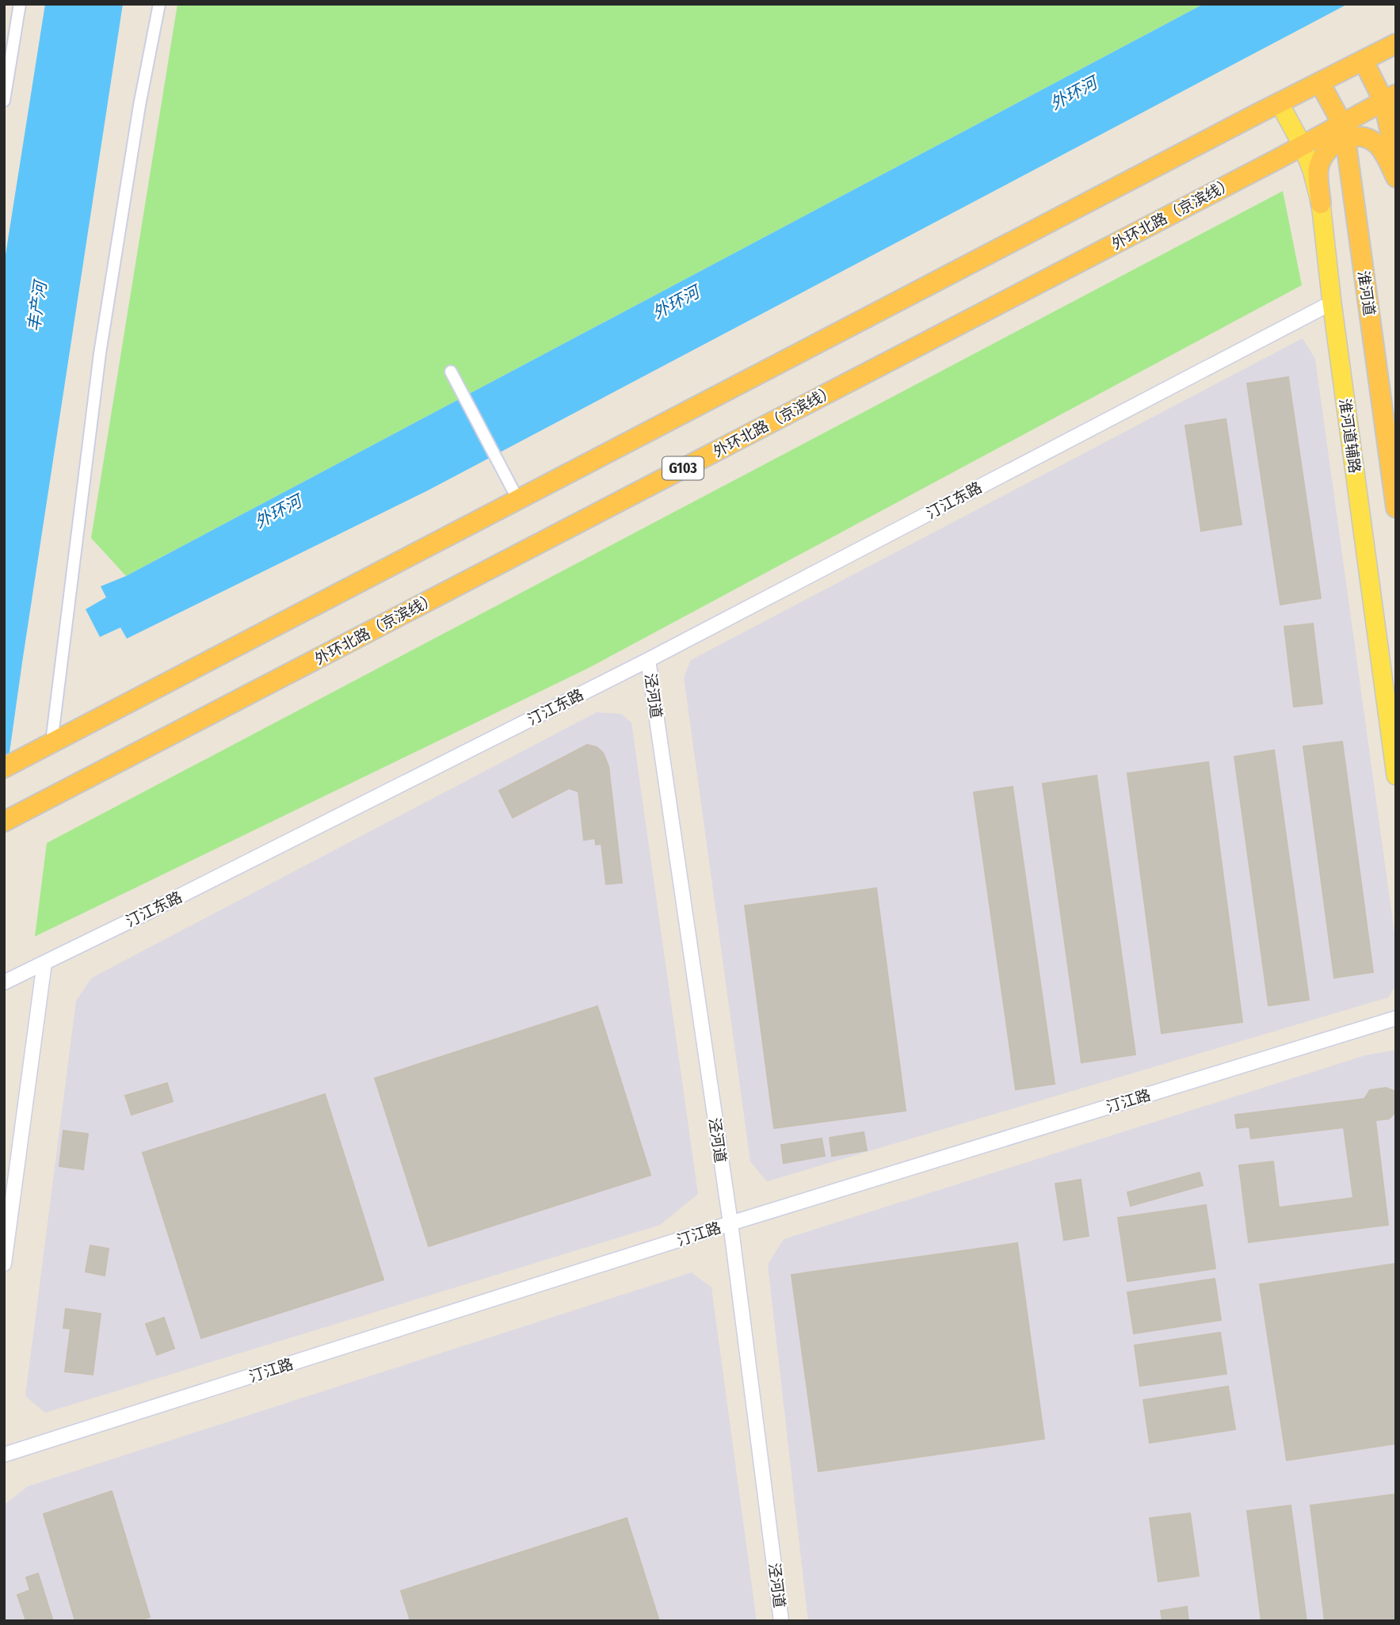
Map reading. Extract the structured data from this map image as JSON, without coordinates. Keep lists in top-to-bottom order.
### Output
{
  "streets": {
    "highway": ["外环北路（京滨线）", "淮河道", "G103"],
    "main road": ["淮河道辅路"],
    "street": ["汀江东路", "泾河道", "汀江路"]
  },
  "crossings": [
    ["外环北路（京滨线）", "淮河道"],
    ["外环北路（京滨线）", "淮河道辅路"],
    ["淮河道辅路", "汀江东路"],
    ["汀江东路", "泾河道"],
    ["泾河道", "汀江路"]
  ],
  "water": ["外环河", "丰产河"]
}
